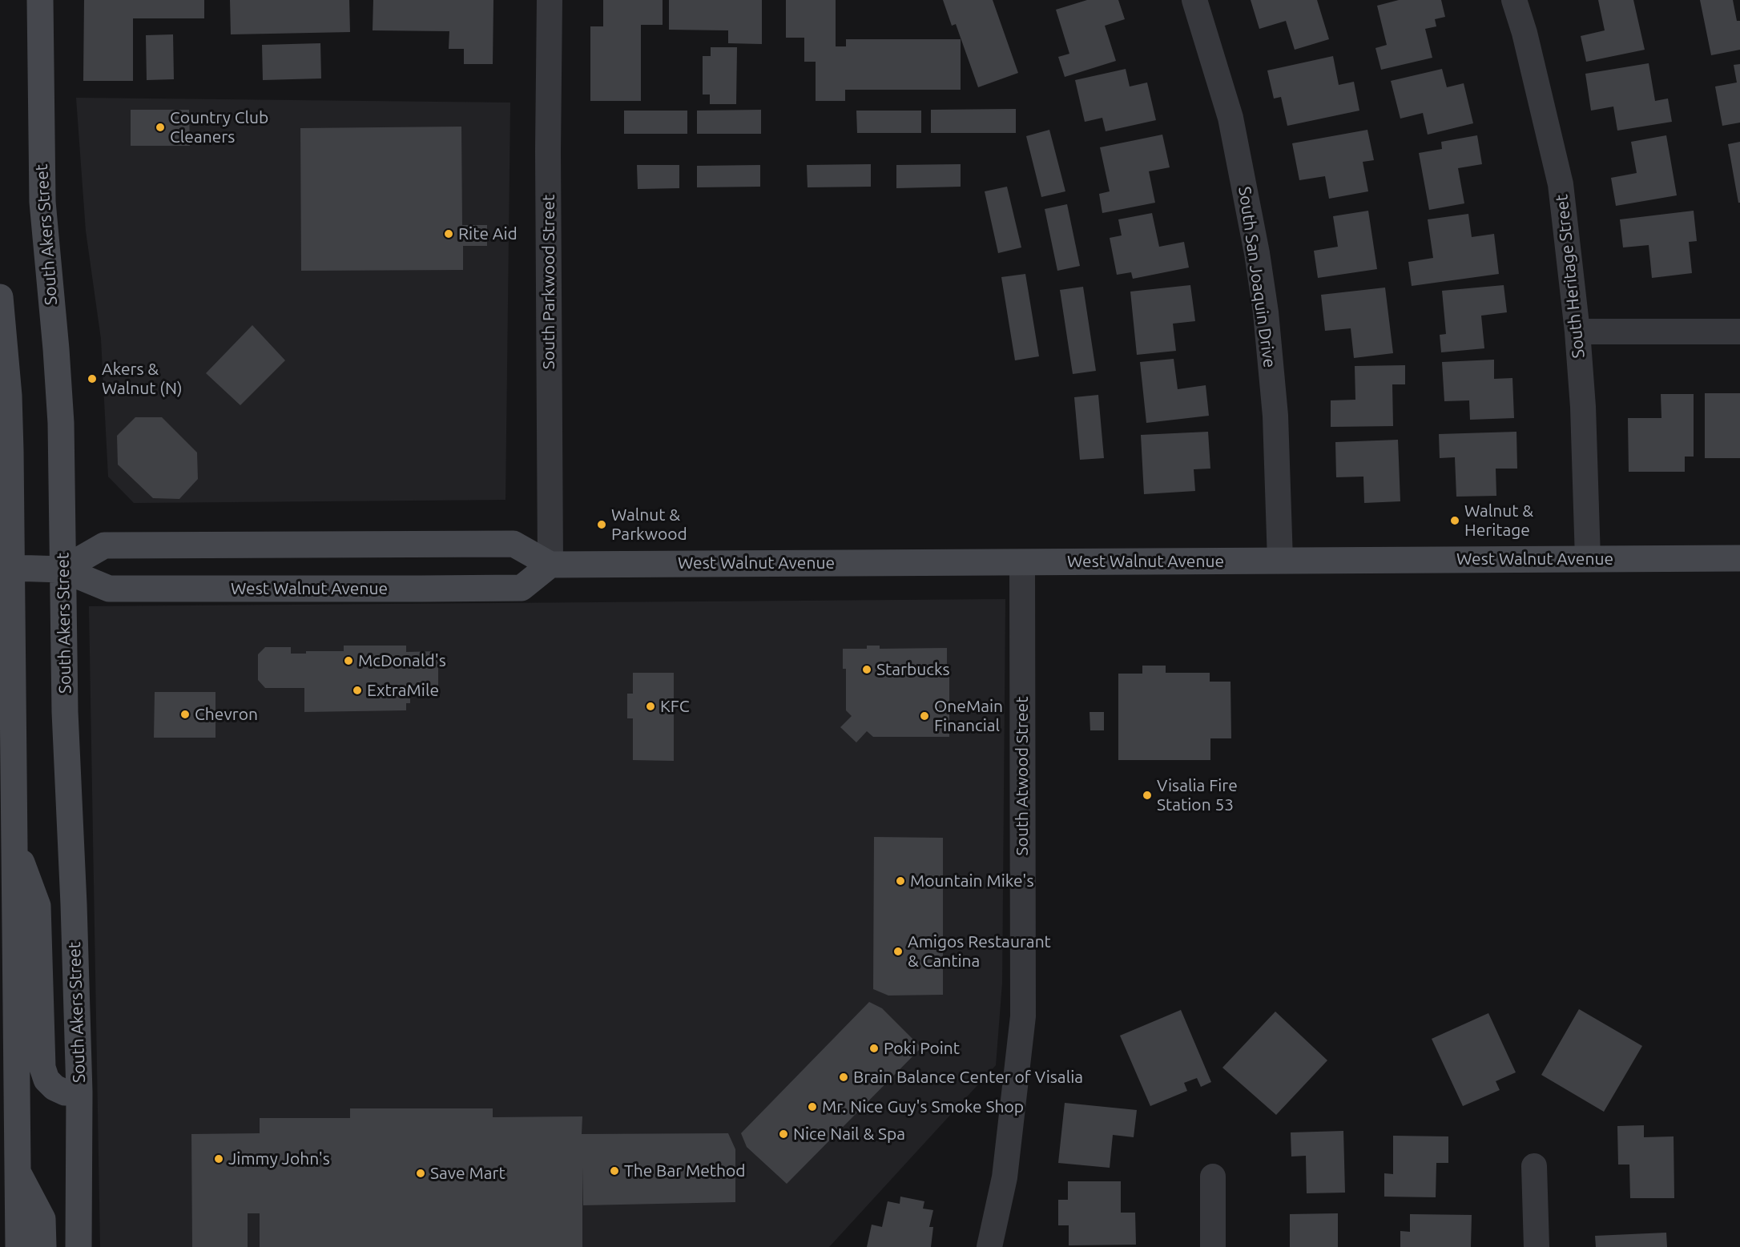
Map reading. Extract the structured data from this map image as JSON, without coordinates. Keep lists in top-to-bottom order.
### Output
{
  "streets": {
    "main road": ["South Akers Street", "West Walnut Avenue"],
    "street": [
      "South Heritage Street",
      "South San Joaquin Drive",
      "South Parkwood Street",
      "South Atwood Street"
    ]
  },
  "crossings": [
    ["South Akers Street", "West Walnut Avenue"],
    ["South Heritage Street", "West Walnut Avenue"],
    ["South San Joaquin Drive", "West Walnut Avenue"],
    ["South Parkwood Street", "West Walnut Avenue"],
    ["West Walnut Avenue", "South Atwood Street"]
  ],
  "places": [
    "Country Club Cleaners",
    "Rite Aid",
    "Akers & Walnut (N)",
    "Walnut & Heritage",
    "Walnut & Parkwood",
    "McDonald's",
    "Starbucks",
    "ExtraMile",
    "KFC",
    "Chevron",
    "OneMain Financial",
    "Visalia Fire Station 53",
    "Mountain Mike's",
    "Amigos Restaurant & Cantina",
    "Poki Point",
    "Brain Balance Center of Visalia",
    "Mr. Nice Guy's Smoke Shop",
    "Nice Nail & Spa",
    "Jimmy John's",
    "The Bar Method",
    "Save Mart"
  ]
}
